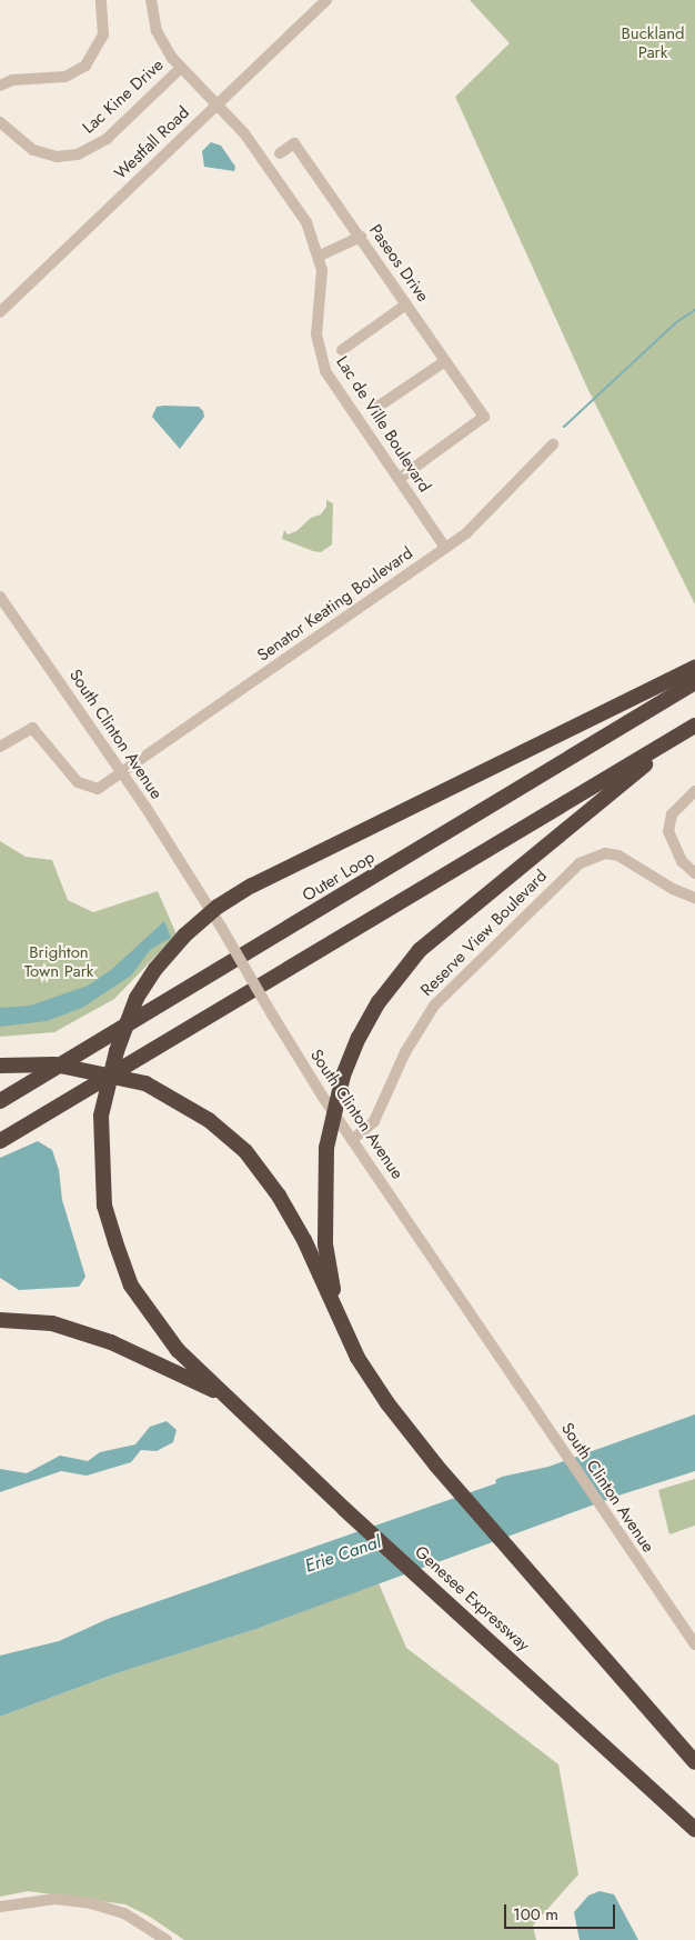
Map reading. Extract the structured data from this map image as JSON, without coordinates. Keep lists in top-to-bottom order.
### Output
{
  "streets": {
    "highway": ["Outer Loop", "Genesee Expressway"],
    "street": [
      "Lac Kine Drive",
      "Westfall Road",
      "Paseos Drive",
      "Lac de Ville Boulevard",
      "Senator Keating Boulevard",
      "South Clinton Avenue",
      "Reserve View Boulevard"
    ]
  },
  "crossings": [
    ["Lac Kine Drive", "Lac de Ville Boulevard"],
    ["Westfall Road", "Lac de Ville Boulevard"],
    ["Paseos Drive", "Lac de Ville Boulevard"],
    ["Lac de Ville Boulevard", "Senator Keating Boulevard"],
    ["Senator Keating Boulevard", "South Clinton Avenue"],
    ["South Clinton Avenue", "Reserve View Boulevard"]
  ],
  "water": ["Erie Canal"],
  "parks": ["Buckland Park", "Brighton Town Park"],
  "scale_bar": "100 m"
}
